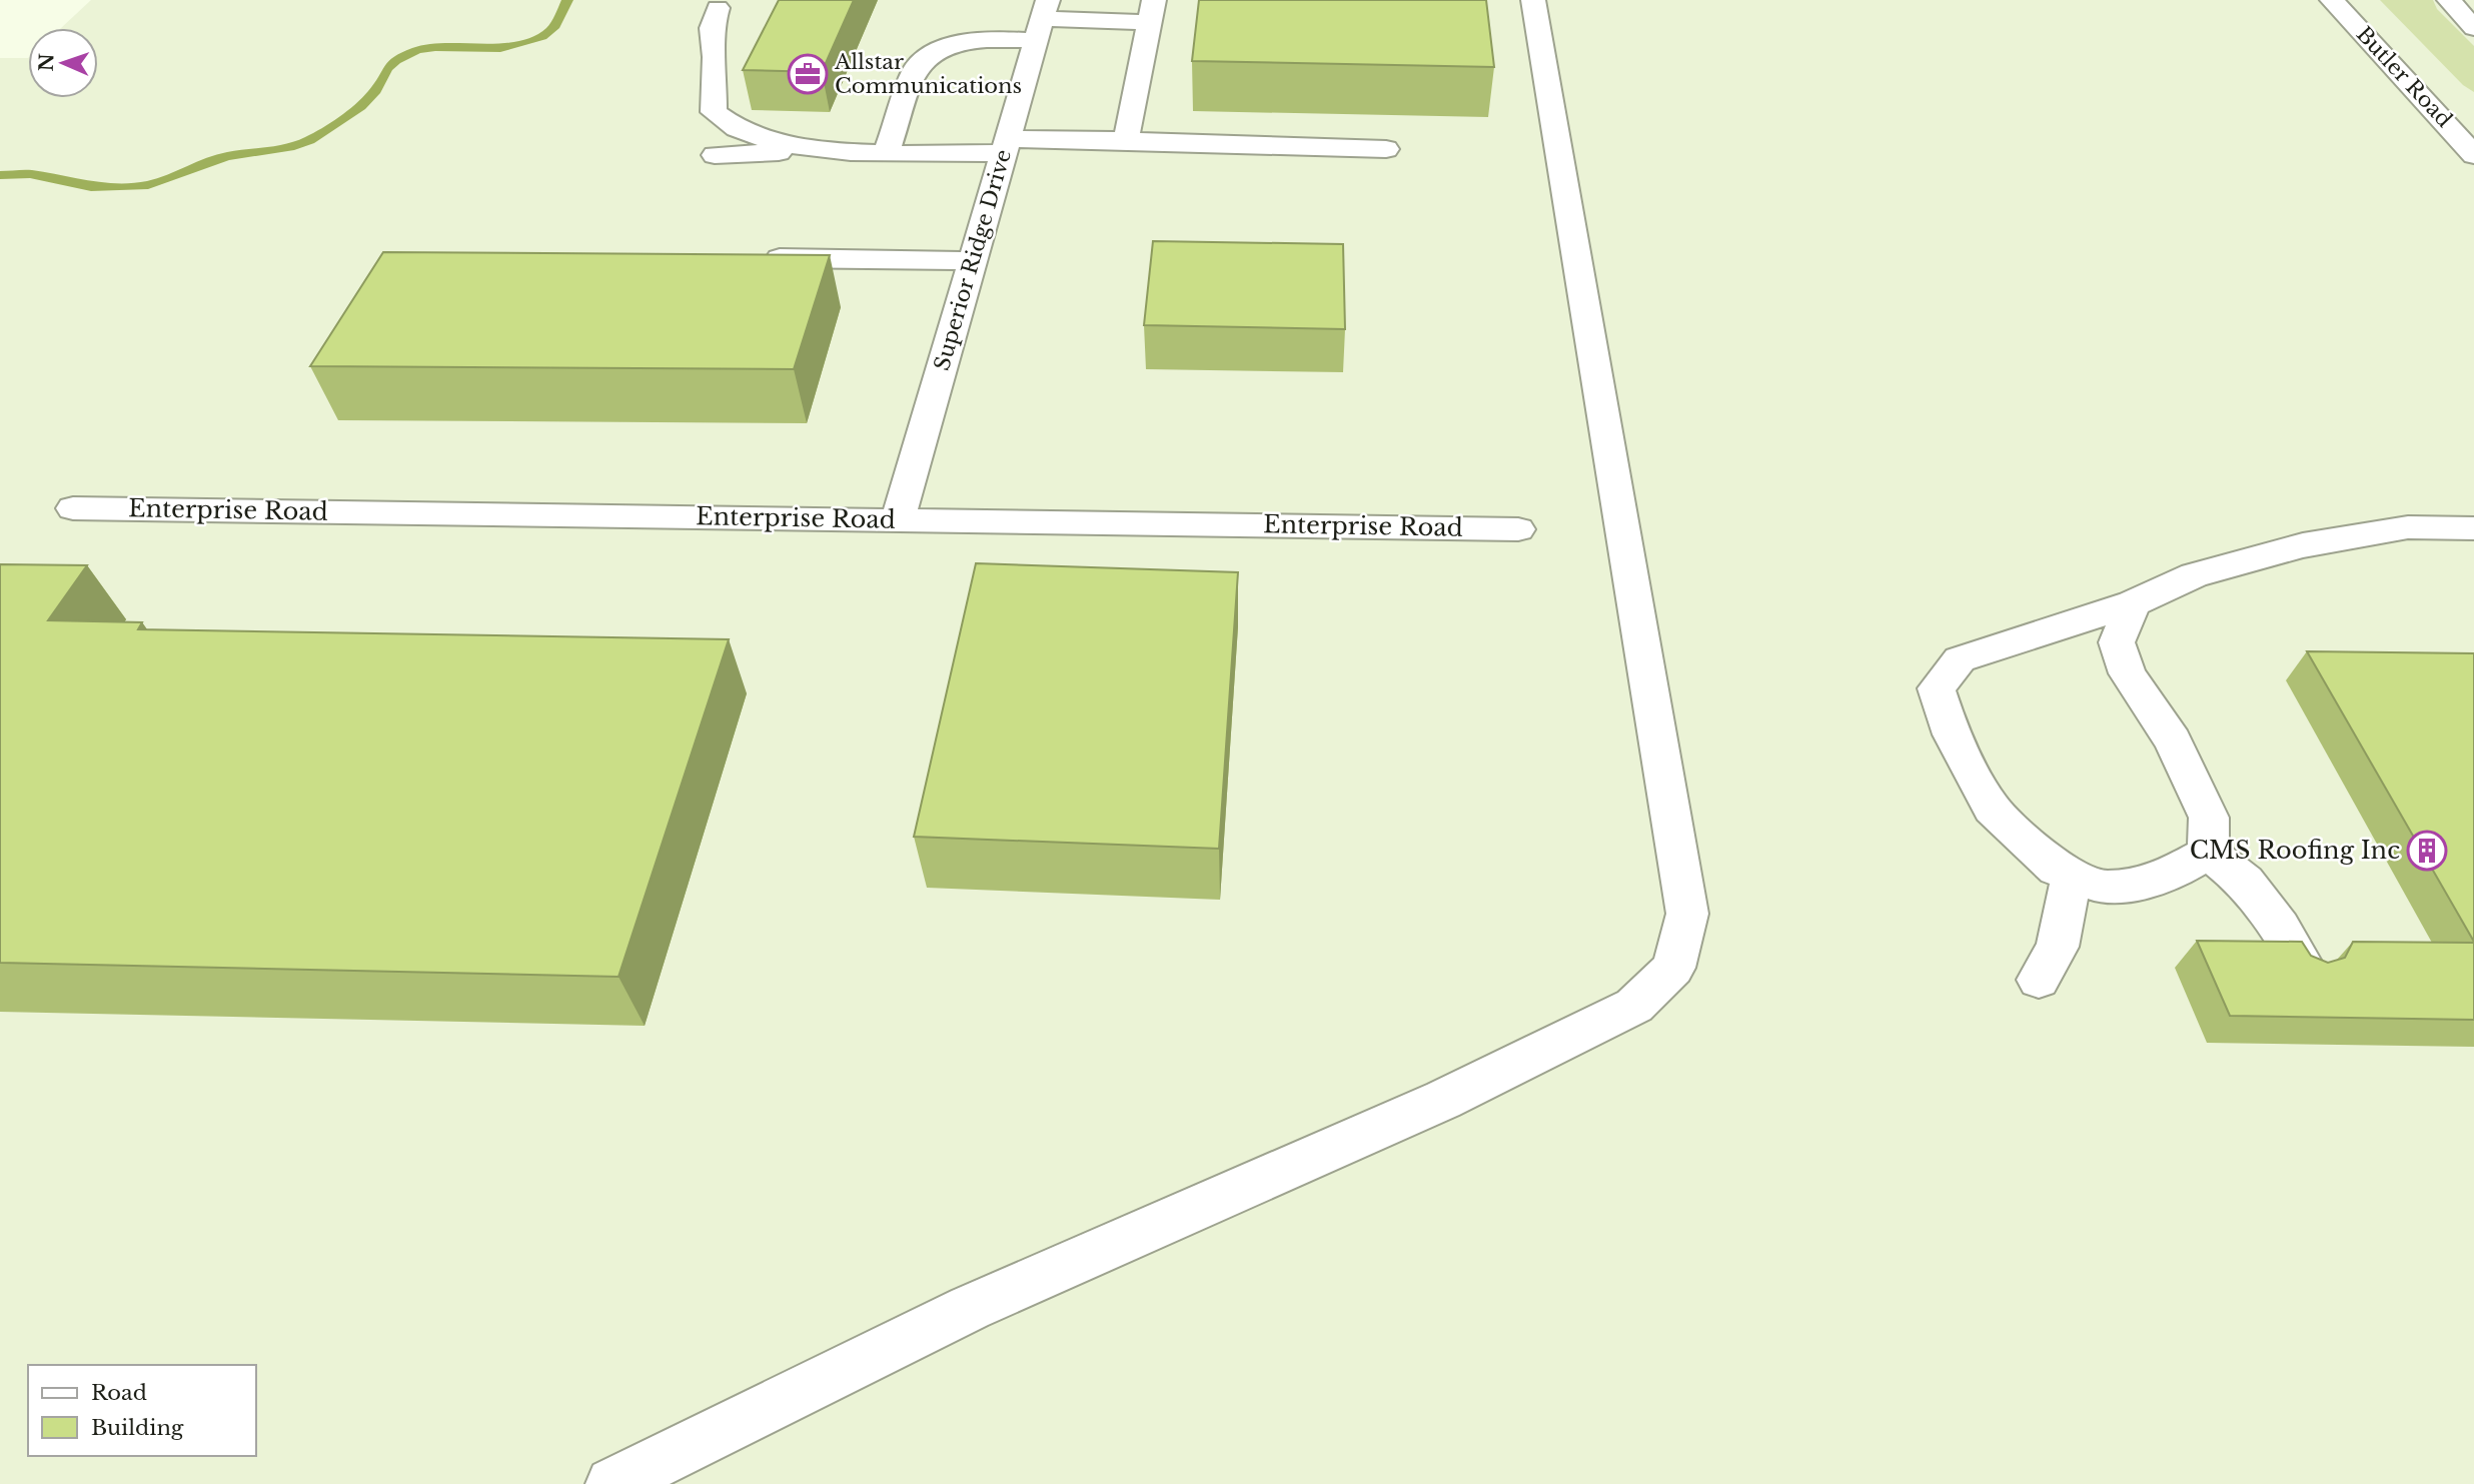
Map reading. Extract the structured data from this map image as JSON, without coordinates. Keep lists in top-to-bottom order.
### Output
{
  "streets": {
    "street": ["Butler Road", "Superior Ridge Drive", "Enterprise Road"]
  },
  "crossings": [
    ["Superior Ridge Drive", "Enterprise Road"]
  ],
  "places": {
    "office": ["Allstar Communications"],
    "building": ["CMS Roofing Inc"]
  },
  "legend": ["Road", "Building"],
  "north": "left"
}
